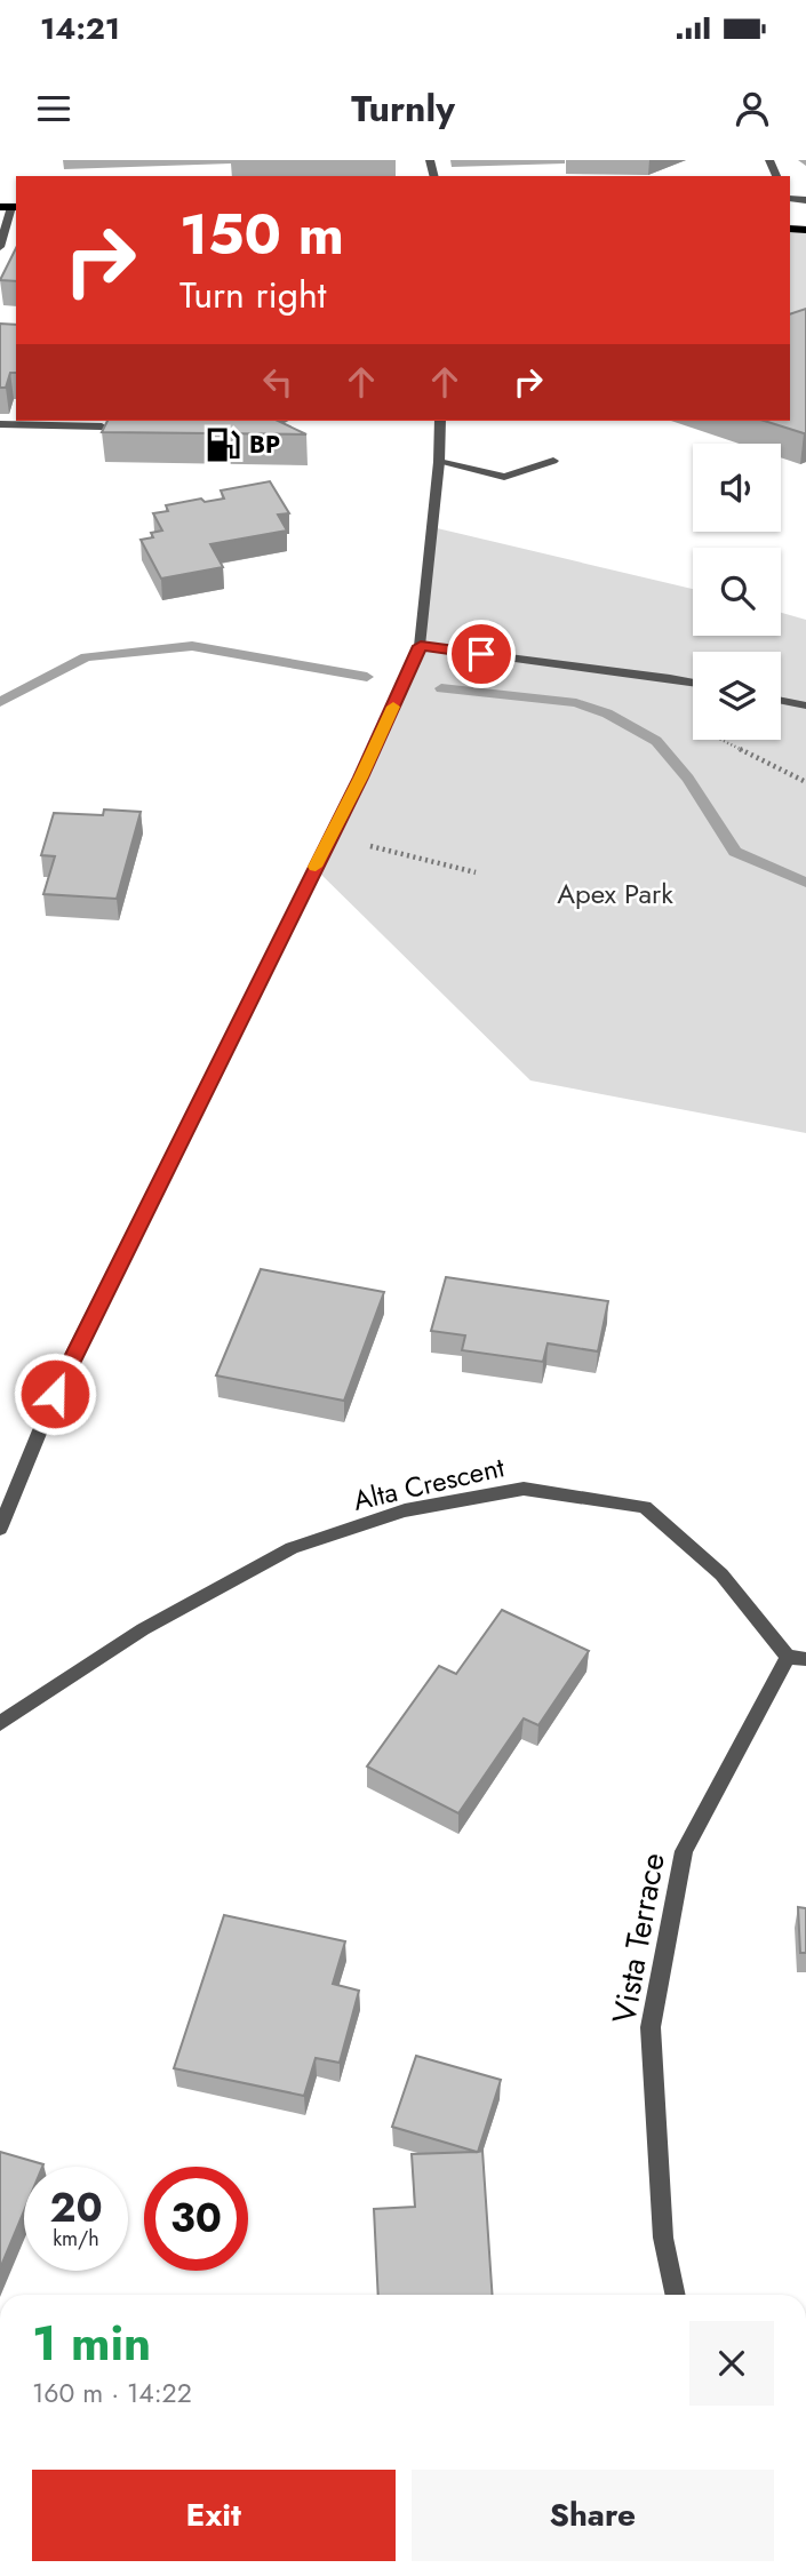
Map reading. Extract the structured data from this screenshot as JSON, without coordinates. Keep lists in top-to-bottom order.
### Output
{
  "streets": {
    "street": ["Alta Crescent", "Vista Terrace"]
  },
  "crossings": [
    ["Alta Crescent", "Vista Terrace"]
  ],
  "parks": ["Apex Park"],
  "places": {
    "fuel station": ["BP"]
  },
  "page": {
    "status": "14:21",
    "header": "Turnly",
    "turn": ["150 m", "Turn right"],
    "speed": "20 km/h",
    "limit": "30",
    "heading": ["1 min", "160 m · 14:22"],
    "buttons": ["Exit", "Share"]
  }
}
